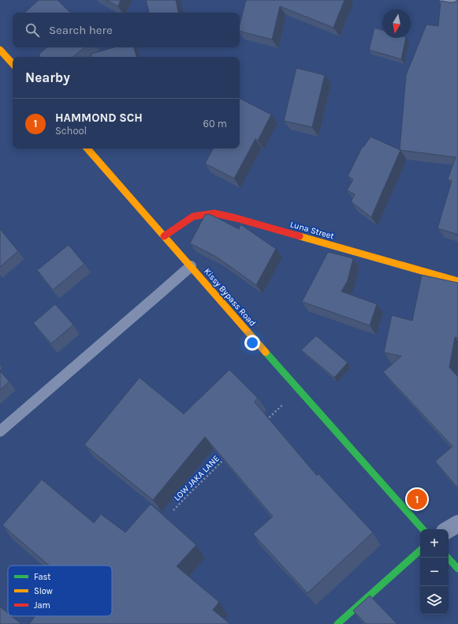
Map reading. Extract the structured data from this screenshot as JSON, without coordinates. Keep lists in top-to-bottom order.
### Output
{
  "streets": {
    "main road": ["Luna Street", "Kissy Bypass Road"],
    "path": ["LOW JAKA LANE"]
  },
  "crossings": [
    ["Luna Street", "Kissy Bypass Road"]
  ],
  "legend": ["Fast", "Slow", "Jam"],
  "north": "bottom",
  "page": {
    "search": "Search here",
    "heading": "Nearby",
    "list": [
      {
        "mark": "1",
        "name": "HAMMOND SCH",
        "note": "School",
        "value": "60 m"
      }
    ],
    "pins": "1",
    "map_buttons": ["+", "−"]
  }
}
